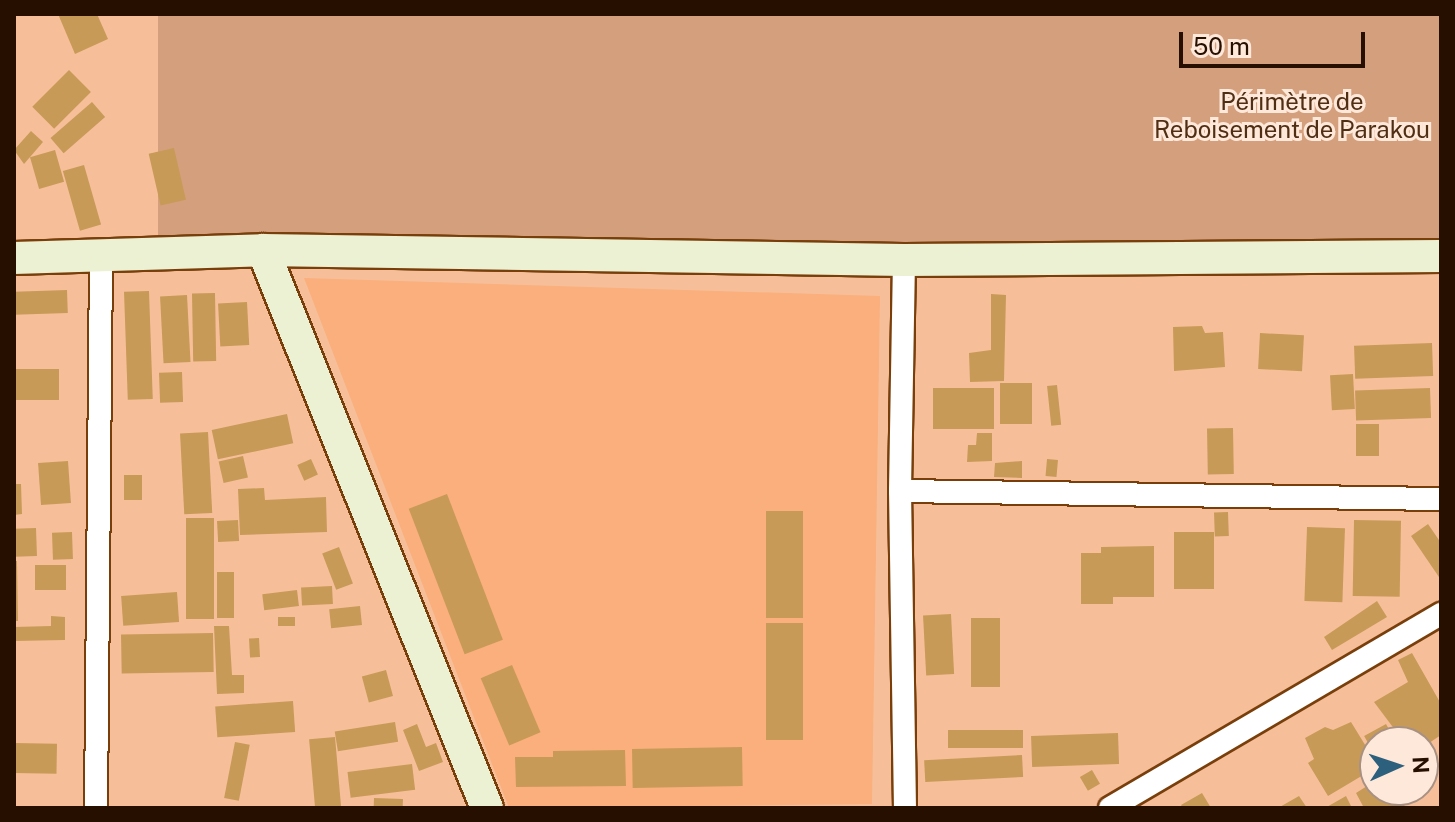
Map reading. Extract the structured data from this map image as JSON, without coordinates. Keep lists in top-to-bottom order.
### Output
{
  "parks": ["Périmètre de Reboisement de Parakou"],
  "scale_bar": "50 m",
  "north": "right"
}
